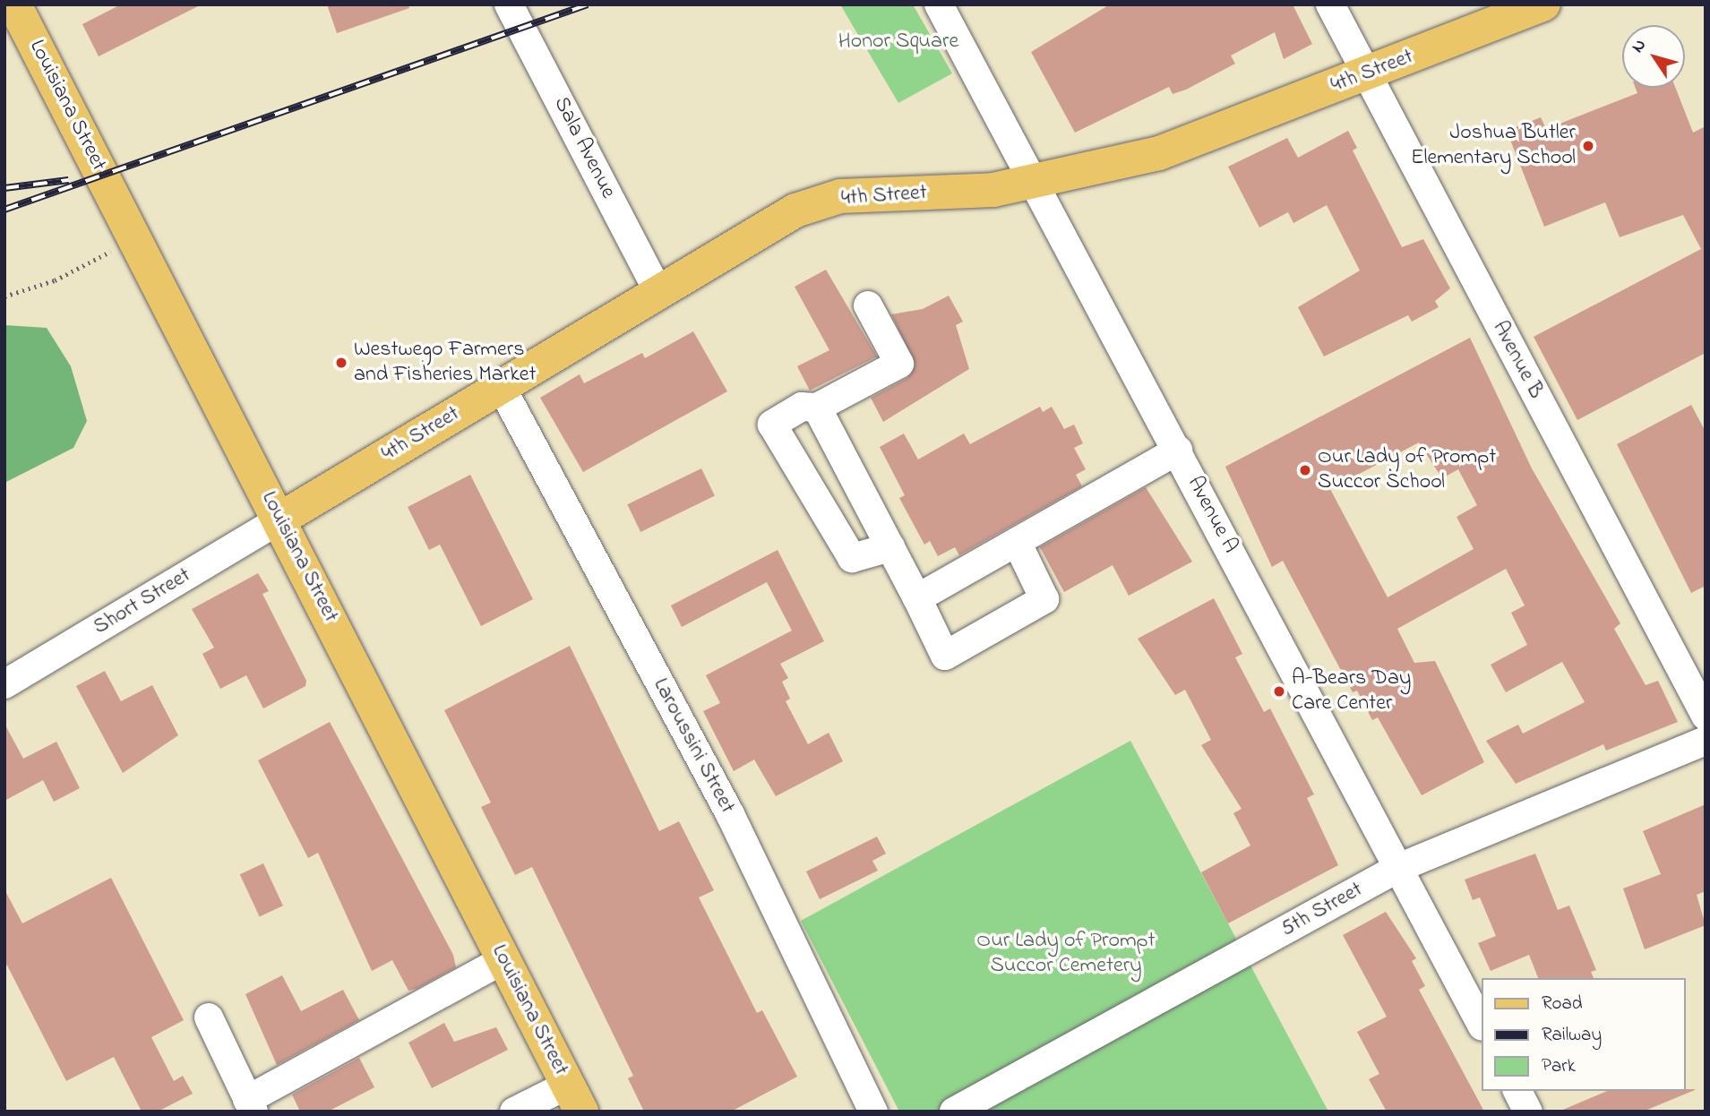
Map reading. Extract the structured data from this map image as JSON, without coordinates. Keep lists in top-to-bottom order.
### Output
{
  "streets": {
    "main road": ["4th Street", "Louisiana Street"],
    "street": [
      "Sala Avenue",
      "Avenue B",
      "Avenue A",
      "Short Street",
      "Laroussini Street",
      "5th Street"
    ]
  },
  "crossings": [
    ["4th Street", "Louisiana Street"],
    ["4th Street", "Sala Avenue"],
    ["4th Street", "Avenue B"],
    ["4th Street", "Avenue A"],
    ["4th Street", "Short Street"],
    ["4th Street", "Laroussini Street"],
    ["Louisiana Street", "Short Street"],
    ["Avenue A", "5th Street"]
  ],
  "parks": ["Honor Square", "Our Lady of Prompt Succor Cemetery"],
  "places": [
    "Joshua Butler Elementary School",
    "Westwego Farmers and Fisheries Market",
    "Our Lady of Prompt Succor School",
    "A-Bears Day Care Center"
  ],
  "legend": ["Road", "Railway", "Park"],
  "north": "top left"
}
